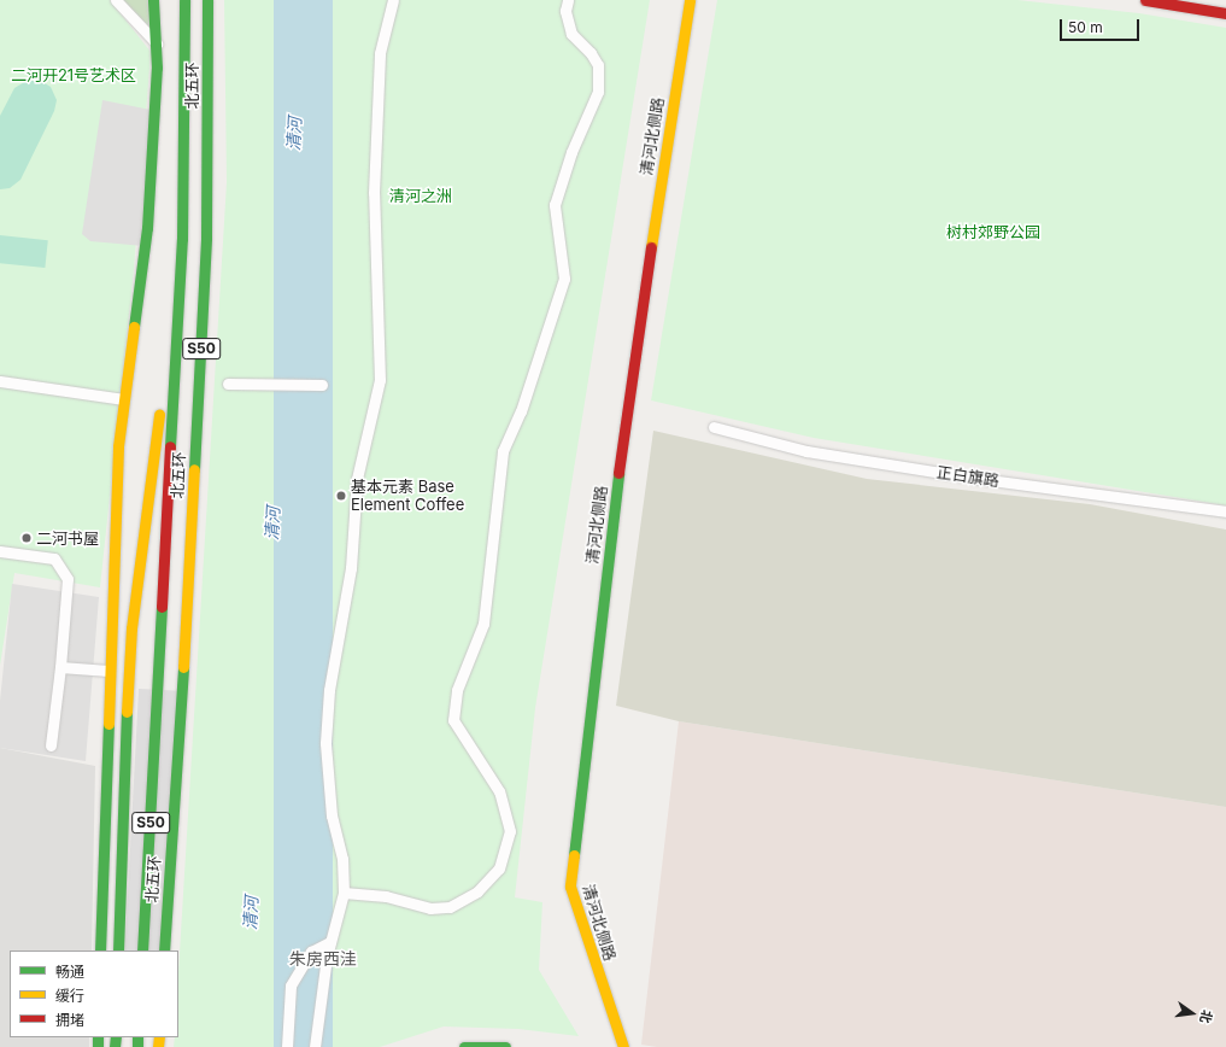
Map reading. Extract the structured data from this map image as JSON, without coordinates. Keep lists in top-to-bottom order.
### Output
{
  "streets": {
    "main road": ["北五环", "清河北侧路", "S50"],
    "street": ["正白旗路"]
  },
  "districts": ["朱房西洼"],
  "water": ["清河"],
  "parks": ["二河开21号艺术区", "清河之洲", "树村郊野公园"],
  "places": ["基本元素 Base Element Coffee", "二河书屋"],
  "legend": ["畅通", "缓行", "拥堵"],
  "scale_bar": "50 m",
  "north": "right"
}
